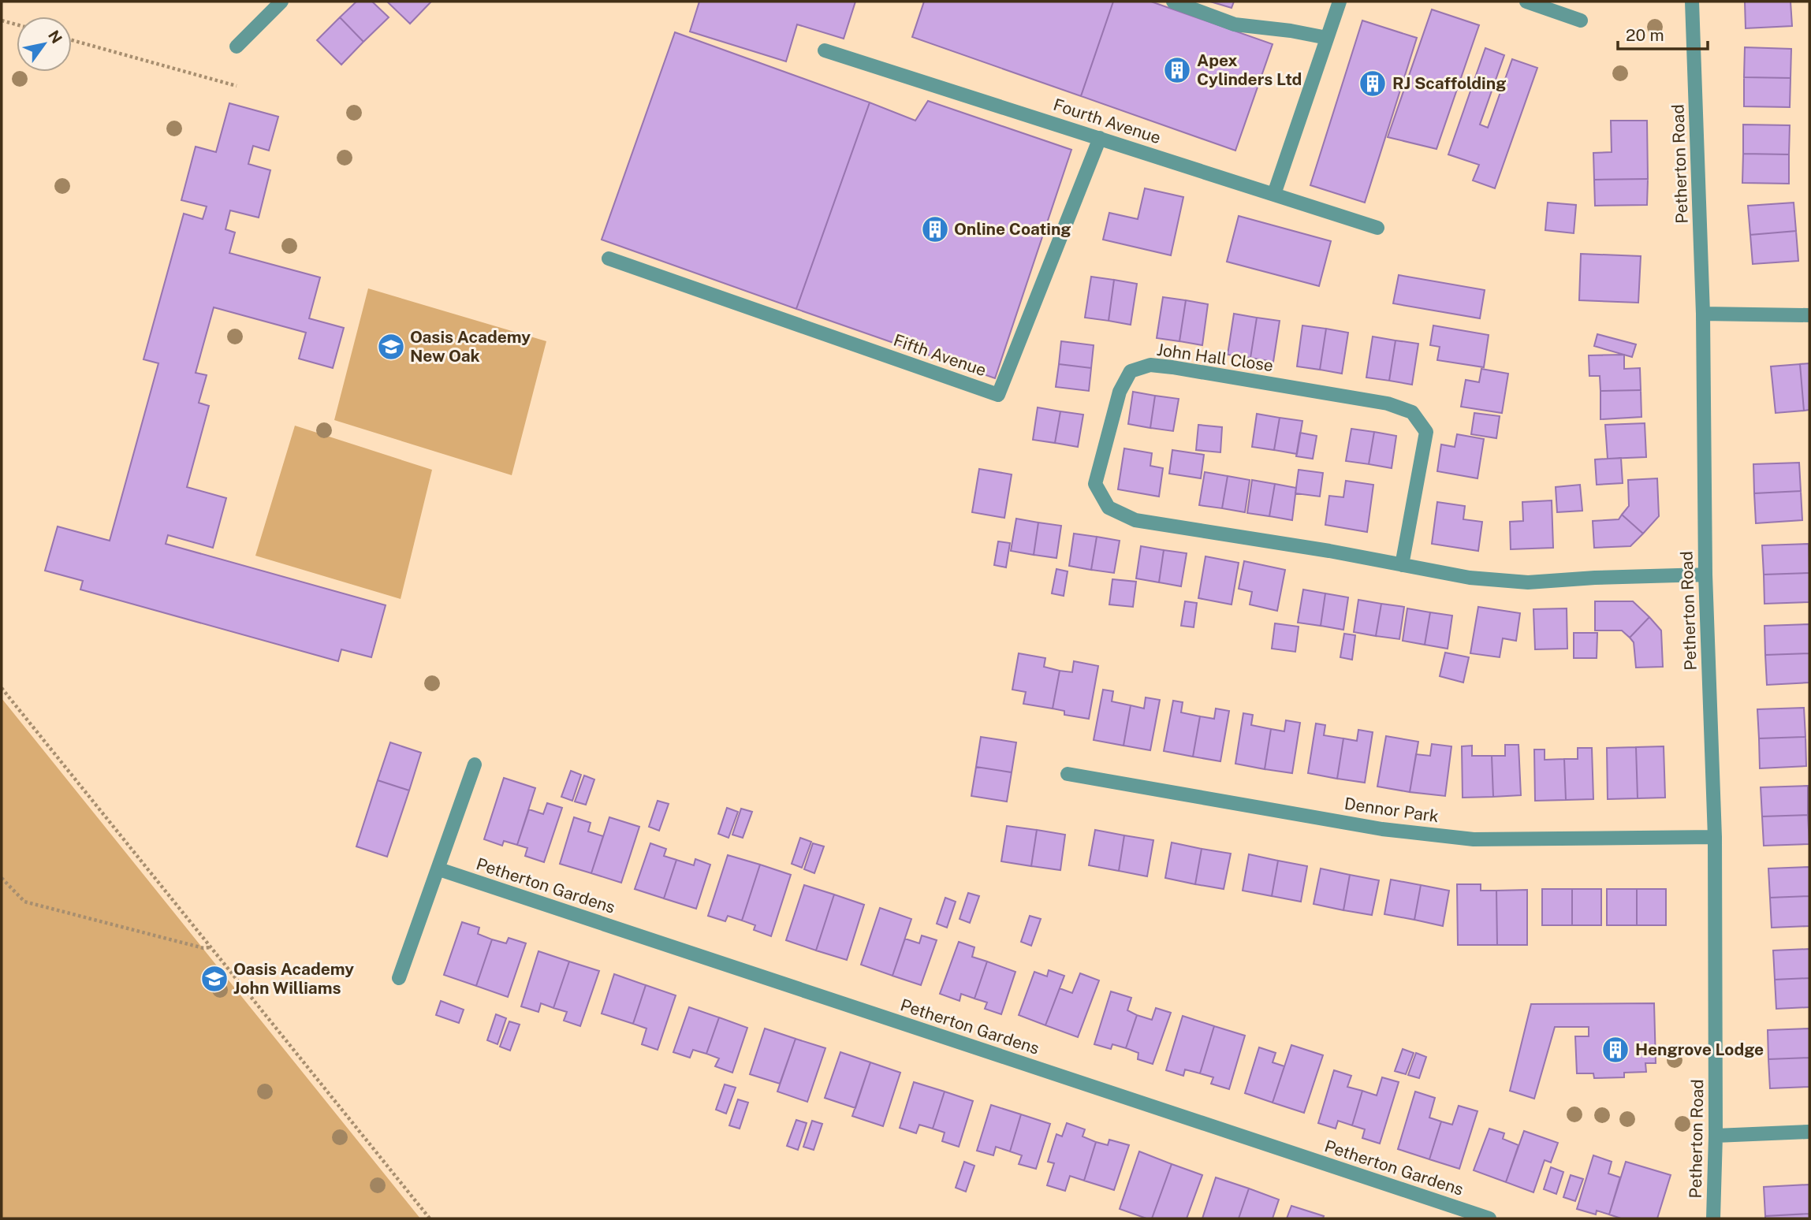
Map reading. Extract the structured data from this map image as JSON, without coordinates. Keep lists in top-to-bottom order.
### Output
{
  "streets": {
    "street": [
      "Fourth Avenue",
      "Petherton Road",
      "Fifth Avenue",
      "John Hall Close",
      "Dennor Park",
      "Petherton Gardens"
    ]
  },
  "crossings": [
    ["Fourth Avenue", "Fifth Avenue"],
    ["Petherton Road", "John Hall Close"],
    ["Petherton Road", "Dennor Park"]
  ],
  "places": {
    "building": [
      "Apex Cylinders Ltd",
      "RJ Scaffolding",
      "Online Coating",
      "Hengrove Lodge"
    ],
    "school or university": ["Oasis Academy New Oak", "Oasis Academy John Williams"]
  },
  "scale_bar": "20 m",
  "north": "top right"
}
